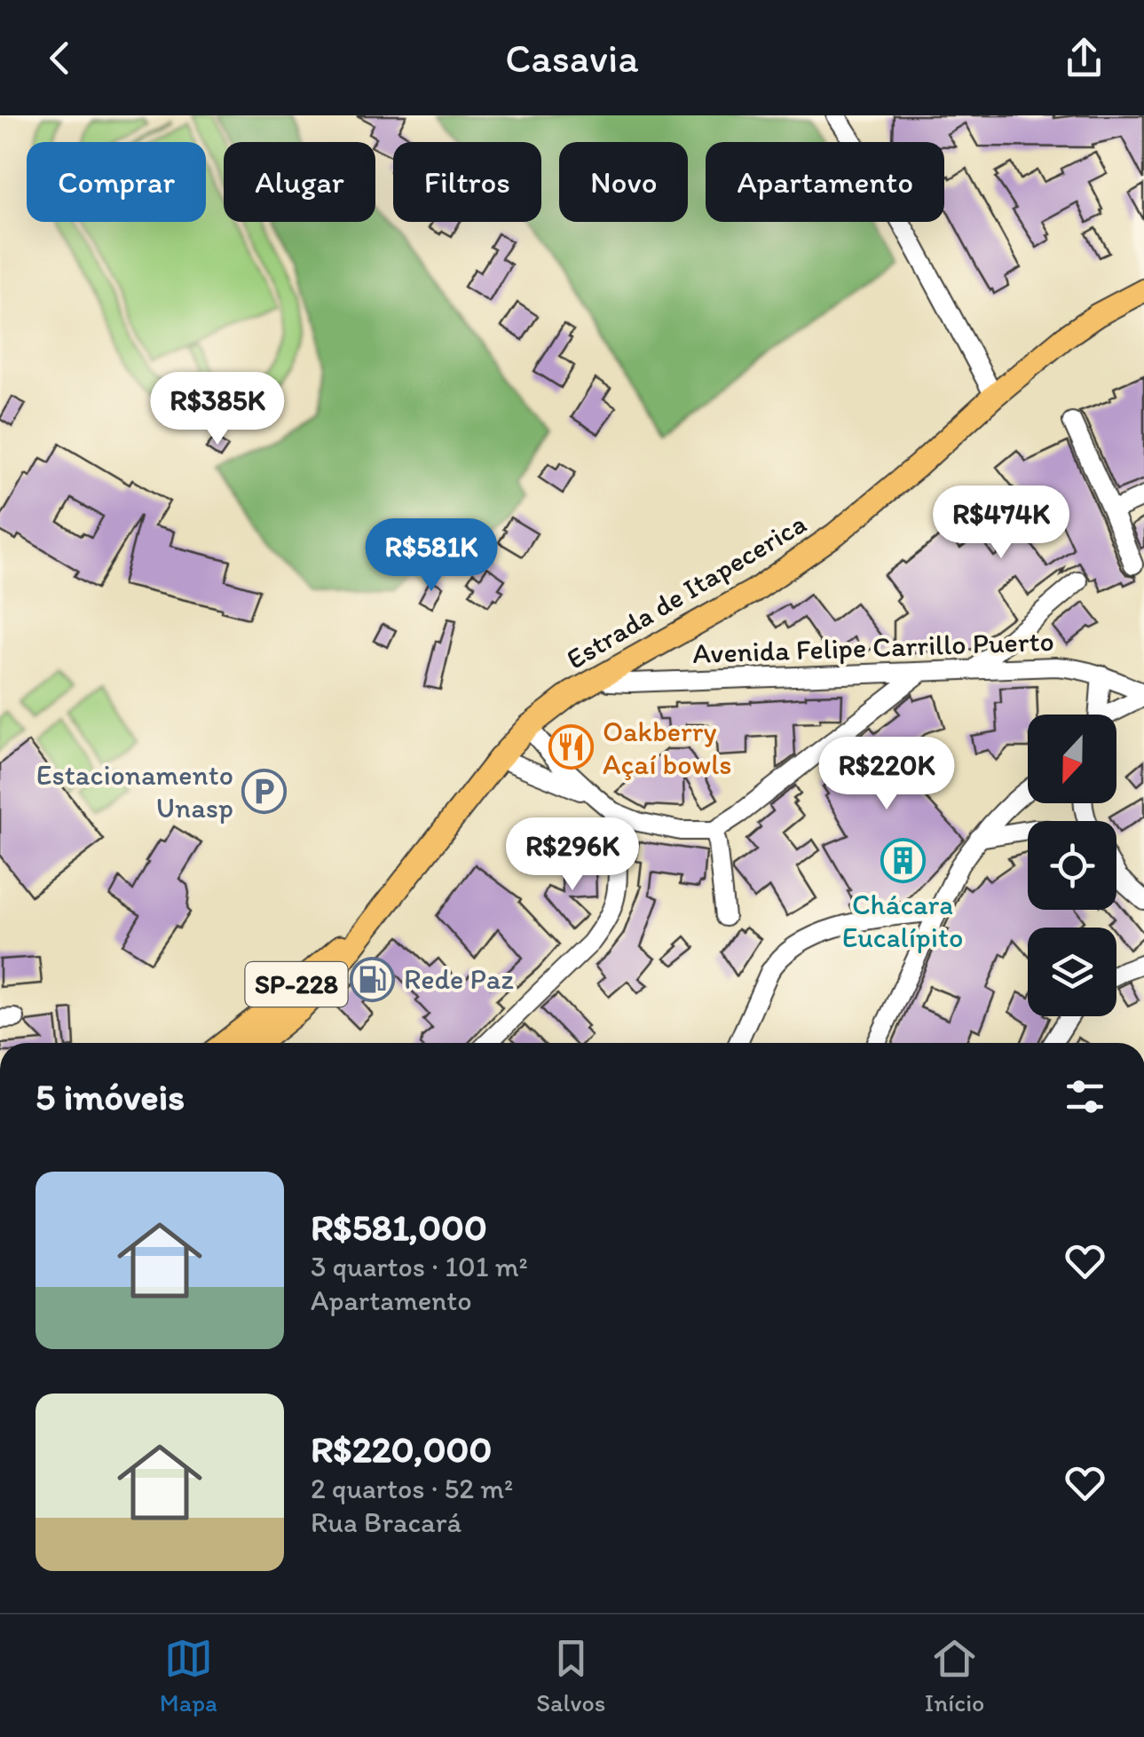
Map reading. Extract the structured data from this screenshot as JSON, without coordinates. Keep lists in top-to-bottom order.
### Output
{
  "streets": {
    "main road": ["Estrada de Itapecerica", "SP-228"],
    "street": ["Avenida Felipe Carrillo Puerto"]
  },
  "crossings": [
    ["Estrada de Itapecerica", "Avenida Felipe Carrillo Puerto"]
  ],
  "places": {
    "restaurant": ["Oakberry Açaí bowls"],
    "parking": ["Estacionamento Unasp"],
    "building": ["Chácara Eucalípito"],
    "fuel station": ["Rede Paz"]
  },
  "north": "bottom",
  "page": {
    "header": "Casavia",
    "chip": [
      "Comprar",
      "Alugar",
      "Filtros",
      "Novo",
      "Apartamento"
    ],
    "price": [
      "R$385K",
      "R$474K",
      "R$581K",
      "R$220K",
      "R$296K"
    ],
    "heading": "5 imóveis",
    "list": [
      {
        "name": "R$581,000",
        "note": "3 quartos · 101 m² · Apartamento"
      },
      {
        "name": "R$220,000",
        "note": "2 quartos · 52 m² · Rua Bracará"
      }
    ],
    "tabs": ["Mapa", "Salvos", "Início"]
  }
}
